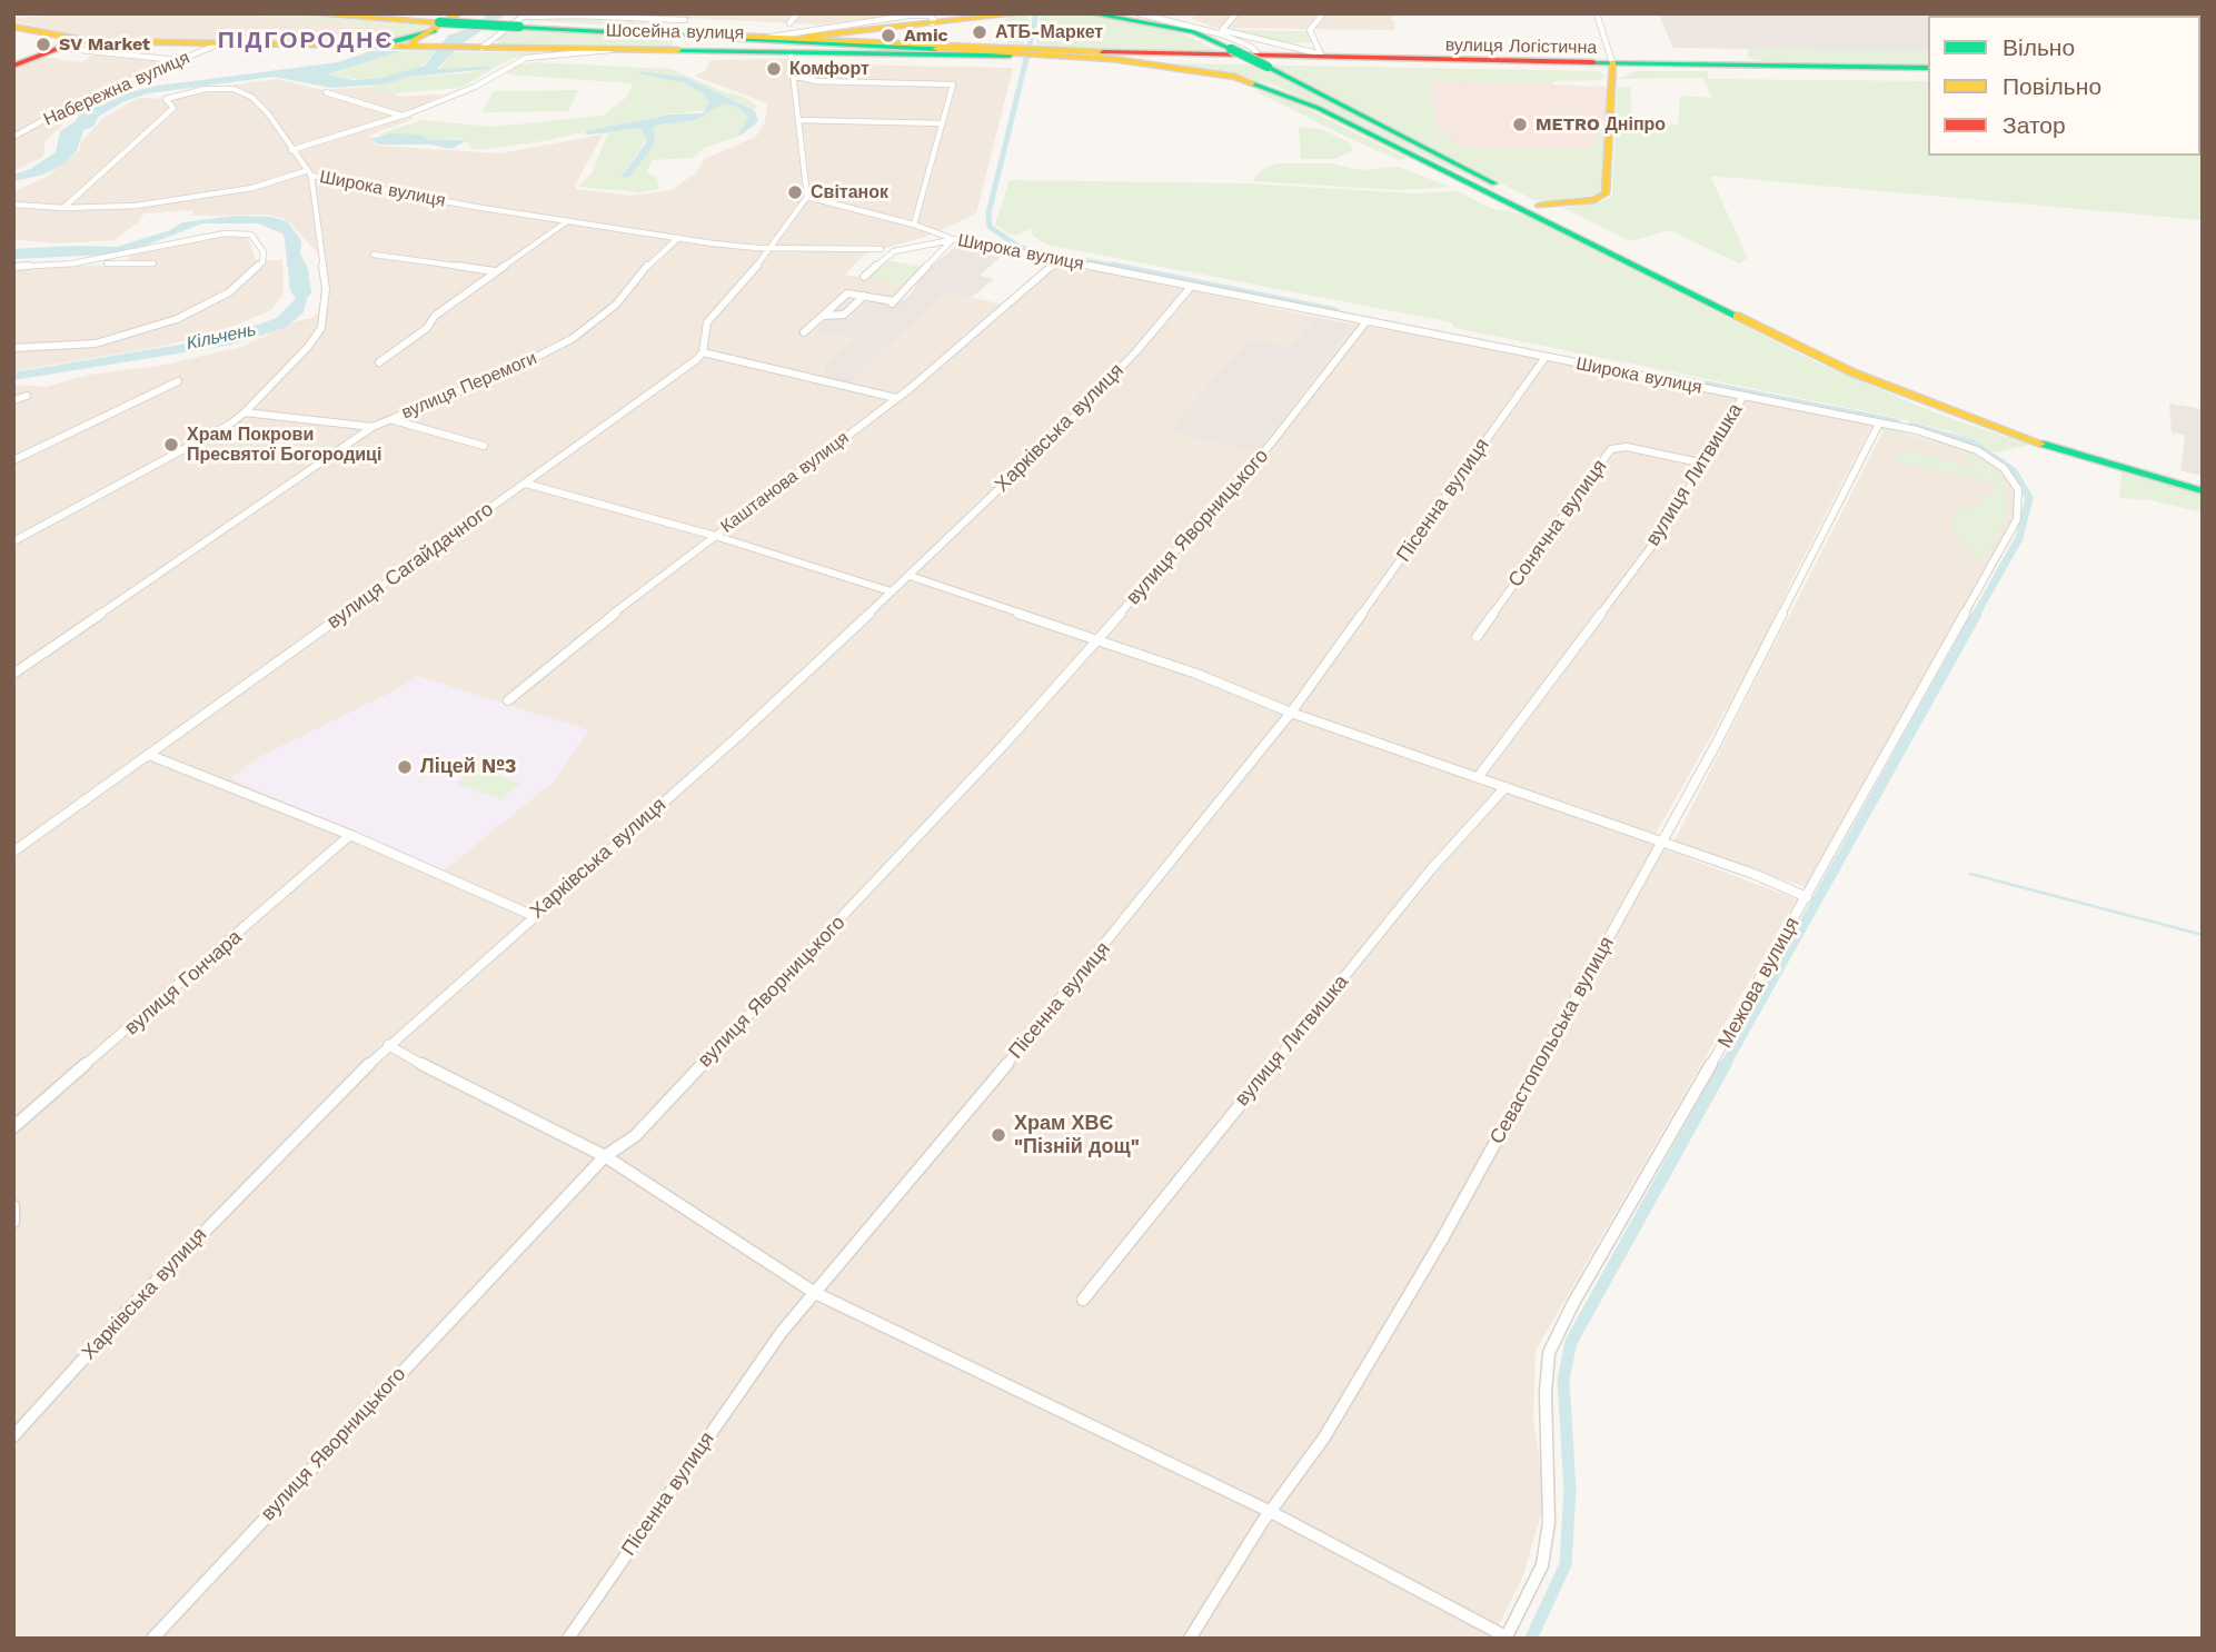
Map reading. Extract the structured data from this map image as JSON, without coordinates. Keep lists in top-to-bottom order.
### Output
{
  "streets": {
    "main road": ["Шосейна вулиця", "вулиця Логістична"],
    "street": [
      "Набережна вулиця",
      "Широка вулиця",
      "вулиця Перемоги",
      "Харківська вулиця",
      "вулиця Литвишка",
      "Каштанова вулиця",
      "Пісенна вулиця",
      "Сонячна вулиця",
      "вулиця Яворницького",
      "вулиця Сагайдачного",
      "вулиця Гончара",
      "Межова вулиця",
      "Севастопольська вулиця"
    ]
  },
  "crossings": [
    ["Шосейна вулиця", "Набережна вулиця"],
    ["Широка вулиця", "вулиця Перемоги"],
    ["Широка вулиця", "Харківська вулиця"],
    ["Широка вулиця", "вулиця Литвишка"],
    ["Широка вулиця", "Каштанова вулиця"],
    ["Широка вулиця", "Пісенна вулиця"],
    ["Широка вулиця", "вулиця Яворницького"],
    ["Широка вулиця", "Межова вулиця"],
    ["Широка вулиця", "Севастопольська вулиця"],
    ["вулиця Литвишка", "Сонячна вулиця"],
    ["Межова вулиця", "Севастопольська вулиця"]
  ],
  "districts": ["ПІДГОРОДНЄ"],
  "water": ["Кільчень"],
  "places": [
    "АТБ-Маркет",
    "Amic",
    "SV Market",
    "Комфорт",
    "METRO Дніпро",
    "Світанок",
    "Храм Покрови Пресвятої Богородиці",
    "Ліцей №3",
    "Храм ХВЄ \"Пізній дощ\""
  ],
  "legend": ["Вільно", "Повільно", "Затор"]
}
